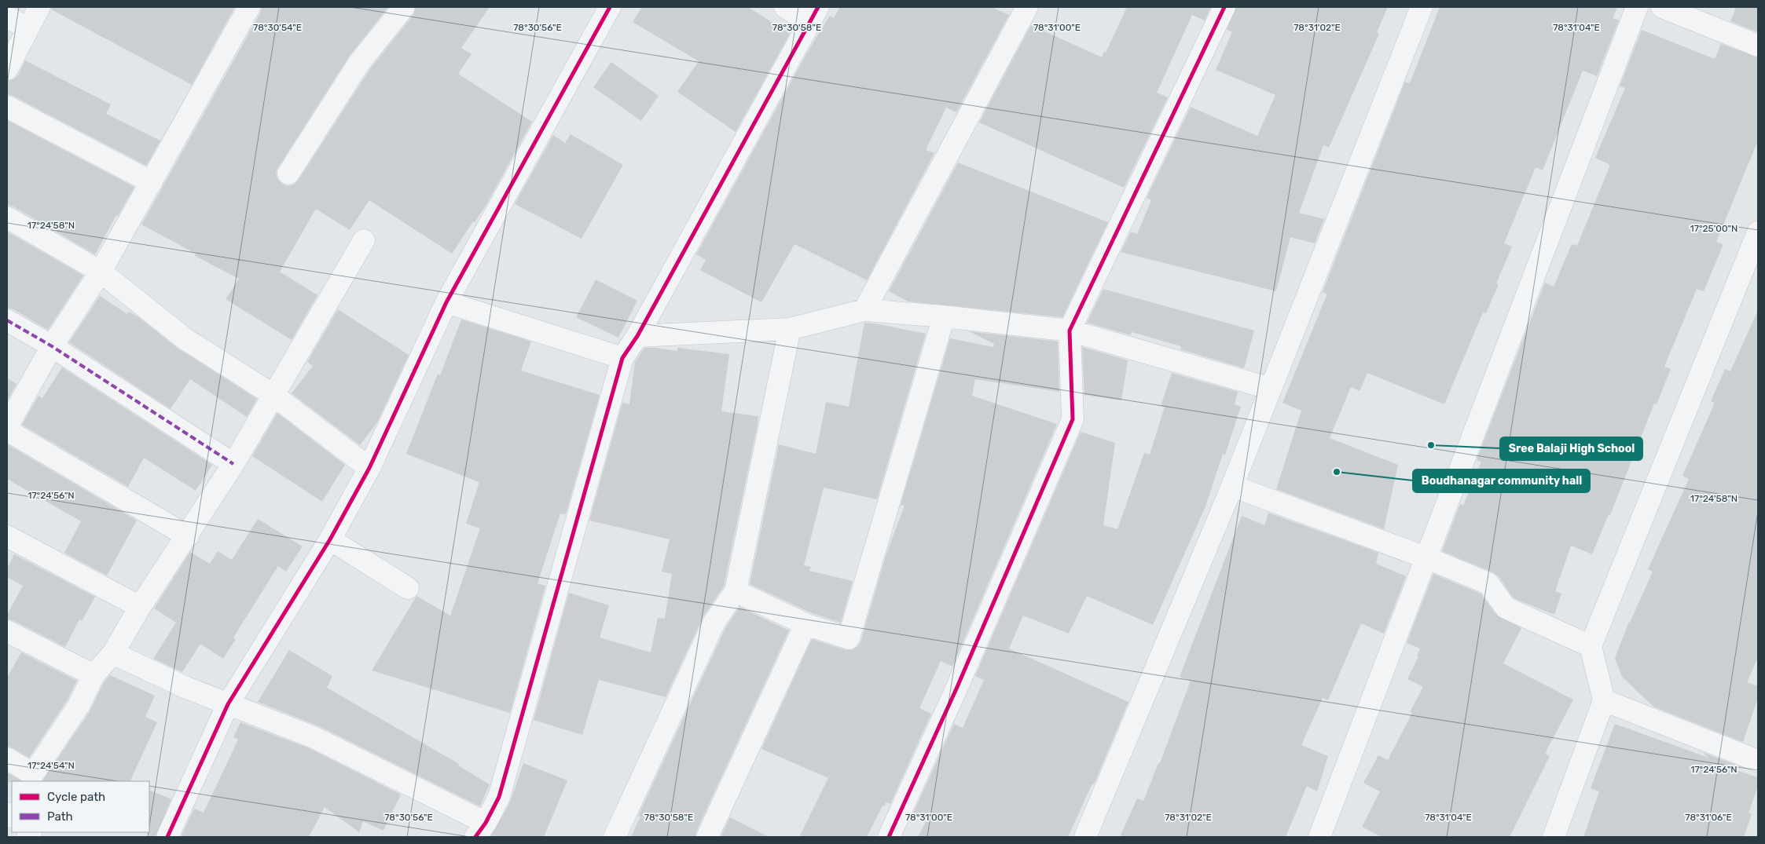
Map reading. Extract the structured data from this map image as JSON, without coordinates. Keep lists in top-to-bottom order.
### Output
{
  "places": ["Sree Balaji High School", "Boudhanagar community hall"],
  "legend": ["Cycle path", "Path"],
  "coordinates": [
    "78°30'54\"E",
    "78°30'56\"E",
    "78°30'58\"E",
    "78°31'00\"E",
    "78°31'02\"E",
    "78°31'04\"E",
    "17°24'58\"N",
    "17°25'00\"N",
    "17°24'56\"N",
    "17°24'54\"N",
    "78°31'06\"E"
  ]
}
